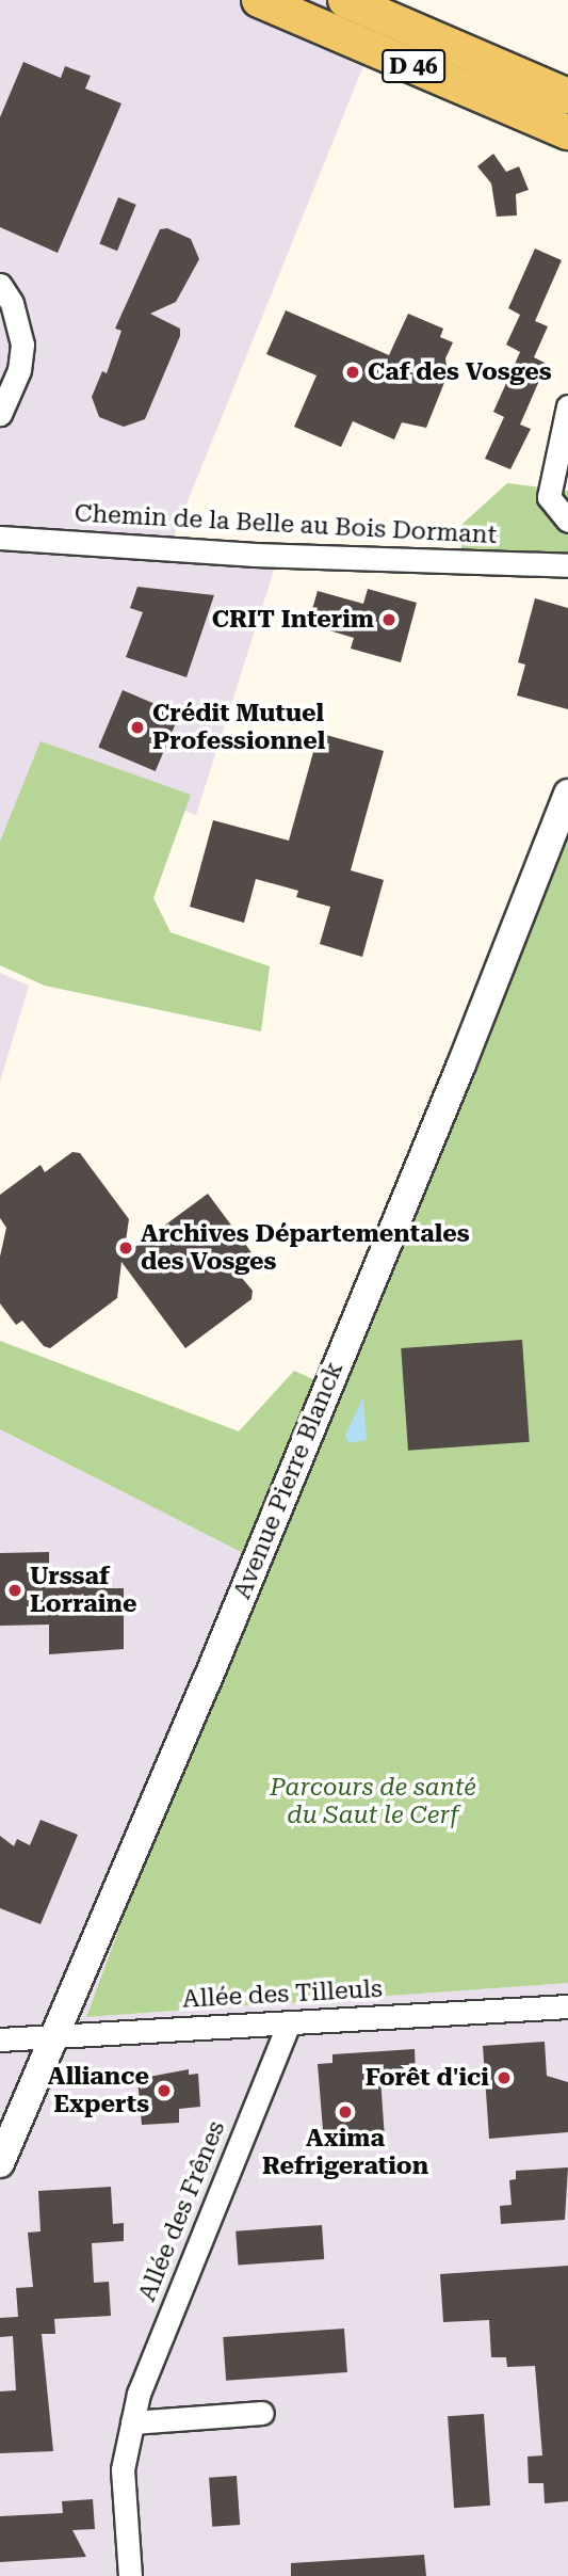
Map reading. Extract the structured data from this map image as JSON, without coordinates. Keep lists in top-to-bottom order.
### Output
{
  "streets": {
    "main road": ["D 46"],
    "street": [
      "Chemin de la Belle au Bois Dormant",
      "Avenue Pierre Blanck",
      "Allée des Tilleuls",
      "Allée des Frênes"
    ]
  },
  "crossings": [
    ["Avenue Pierre Blanck", "Allée des Tilleuls"],
    ["Allée des Tilleuls", "Allée des Frênes"]
  ],
  "parks": ["Parcours de santé du Saut le Cerf"],
  "places": [
    "Caf des Vosges",
    "CRIT Interim",
    "Crédit Mutuel Professionnel",
    "Archives Départementales des Vosges",
    "Urssaf Lorraine",
    "Forêt d'ici",
    "Alliance Experts",
    "Axima Refrigeration"
  ]
}
